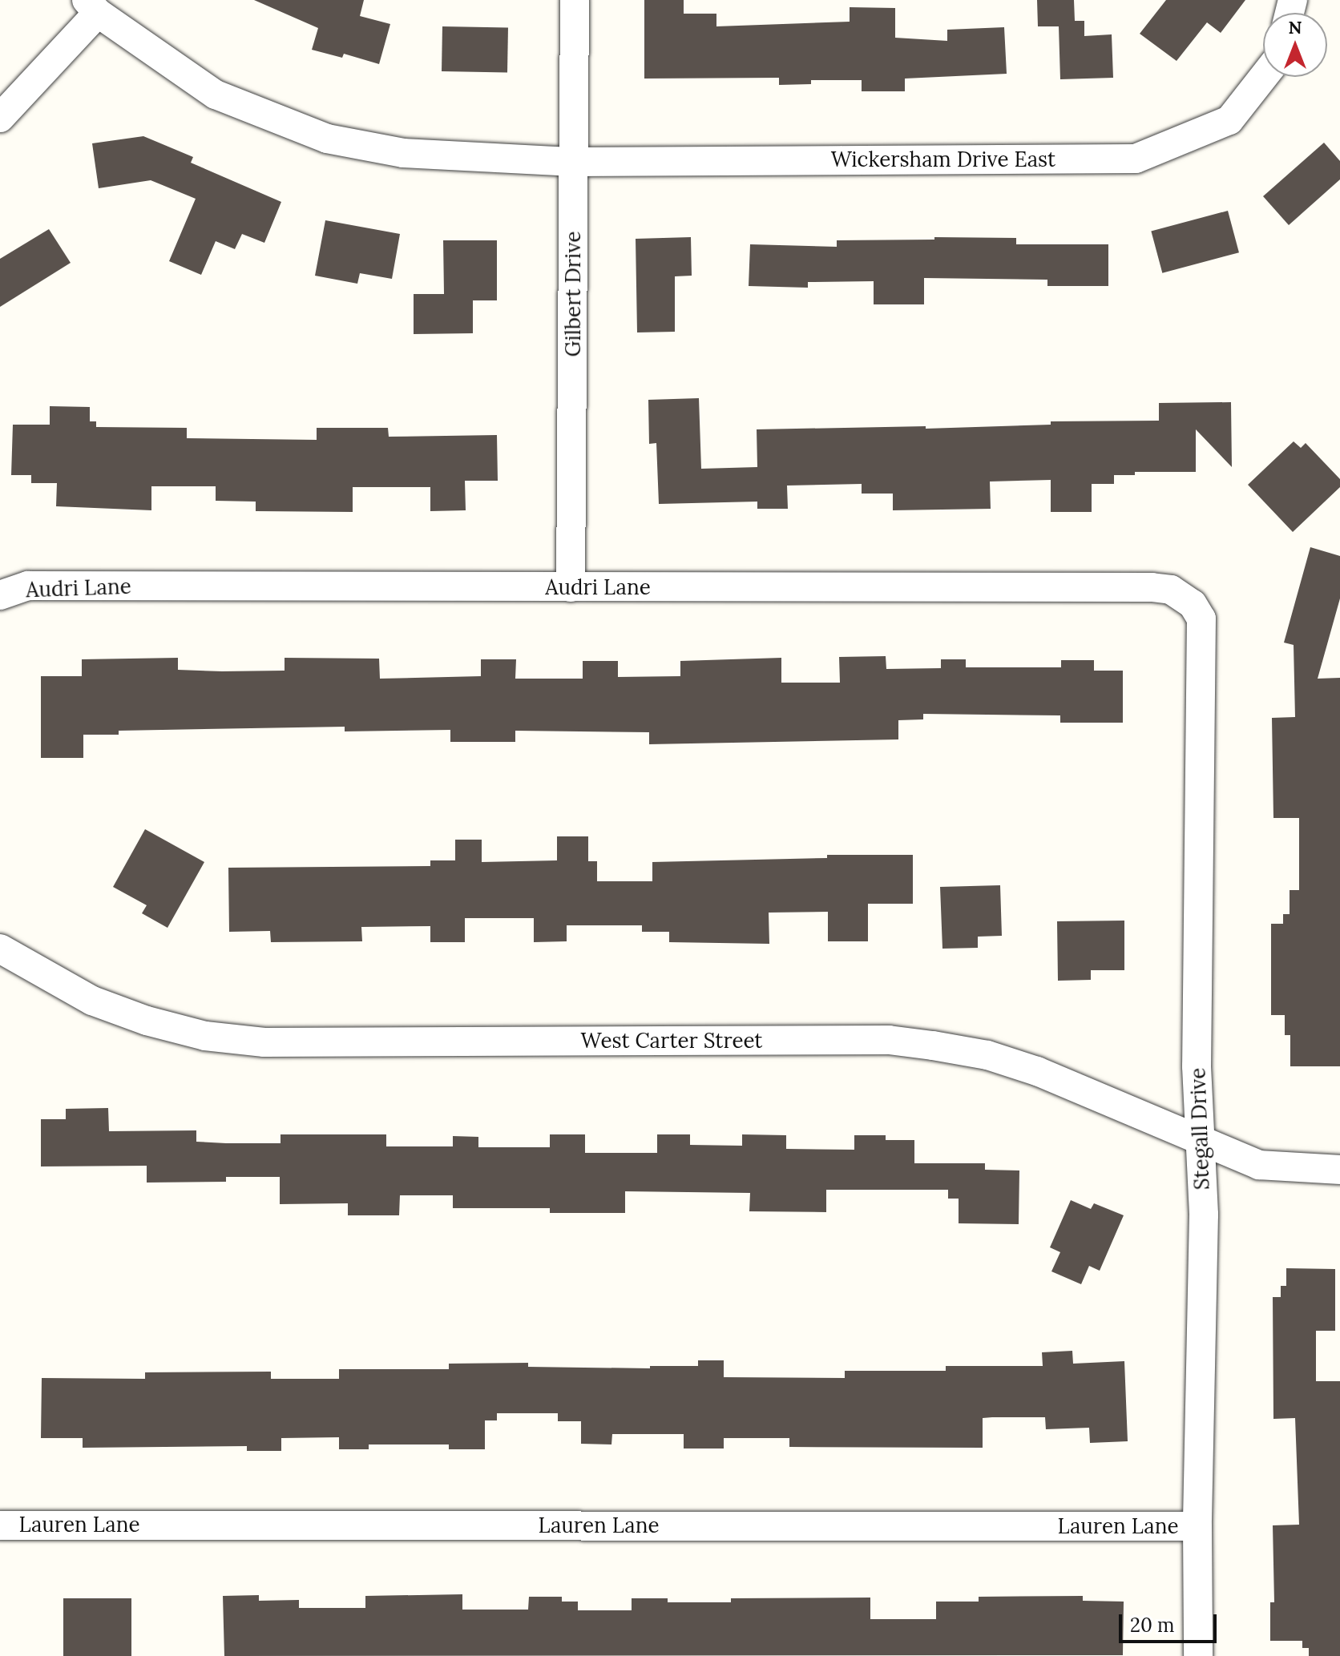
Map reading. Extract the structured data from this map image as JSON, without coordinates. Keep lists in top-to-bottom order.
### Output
{
  "streets": {
    "street": [
      "Wickersham Drive East",
      "Gilbert Drive",
      "Audri Lane",
      "West Carter Street",
      "Stegall Drive",
      "Lauren Lane"
    ]
  },
  "crossings": [
    ["Wickersham Drive East", "Gilbert Drive"],
    ["Gilbert Drive", "Audri Lane"],
    ["Audri Lane", "Stegall Drive"],
    ["West Carter Street", "Stegall Drive"],
    ["Stegall Drive", "Lauren Lane"]
  ],
  "scale_bar": "20 m",
  "north": "top"
}
